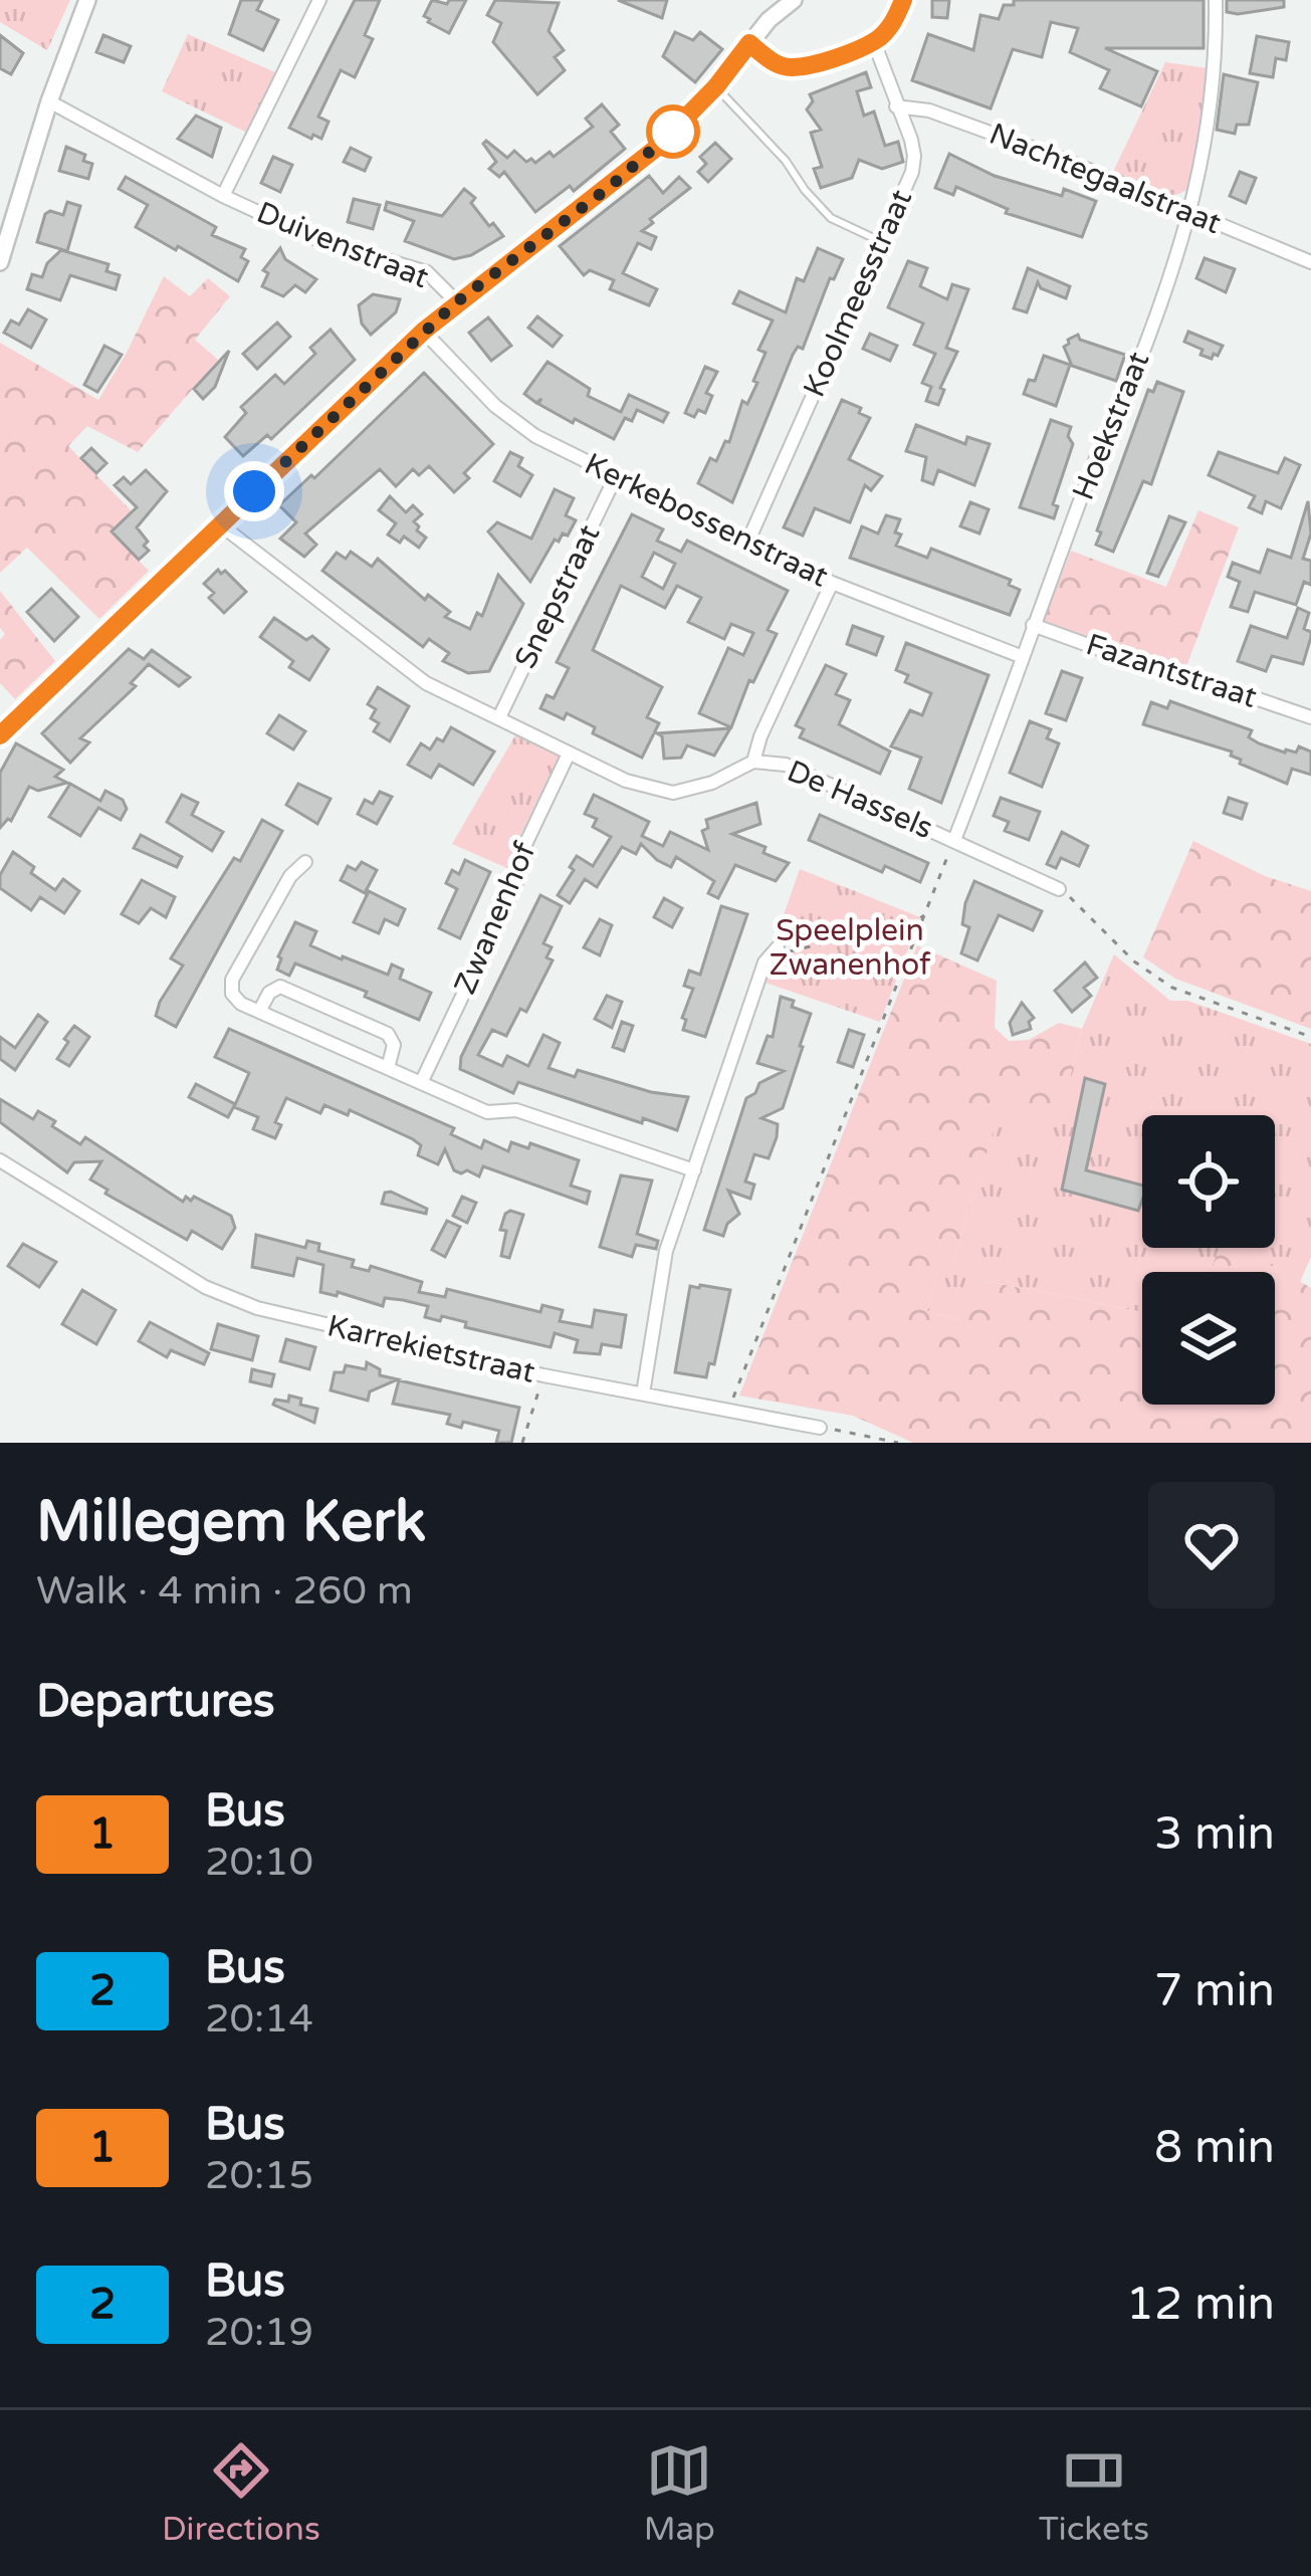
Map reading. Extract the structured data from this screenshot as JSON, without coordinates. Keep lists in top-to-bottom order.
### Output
{
  "streets": {
    "street": [
      "Nachtegaalstraat",
      "Duivenstraat",
      "Koolmeesstraat",
      "Hoekstraat",
      "Kerkebossenstraat",
      "Snepstraat",
      "Fazantstraat",
      "De Hassels",
      "Zwanenhof",
      "Karrekietstraat"
    ]
  },
  "crossings": [
    ["Nachtegaalstraat", "Koolmeesstraat"],
    ["Nachtegaalstraat", "Hoekstraat"],
    ["Koolmeesstraat", "Kerkebossenstraat"],
    ["Hoekstraat", "Kerkebossenstraat"],
    ["Hoekstraat", "Fazantstraat"],
    ["Hoekstraat", "De Hassels"],
    ["Kerkebossenstraat", "Snepstraat"],
    ["Snepstraat", "De Hassels"],
    ["De Hassels", "Zwanenhof"]
  ],
  "parks": ["Speelplein Zwanenhof"],
  "lines": ["bus line 1"],
  "page": {
    "heading": [
      ["Millegem Kerk", "Walk · 4 min · 260 m"],
      "Departures"
    ],
    "list": [
      {
        "mark": "1",
        "name": "Bus",
        "note": "20:10",
        "value": "3 min"
      },
      {
        "mark": "2",
        "name": "Bus",
        "note": "20:14",
        "value": "7 min"
      },
      {
        "mark": "1",
        "name": "Bus",
        "note": "20:15",
        "value": "8 min"
      },
      {
        "mark": "2",
        "name": "Bus",
        "note": "20:19",
        "value": "12 min"
      }
    ],
    "tabs": ["Directions", "Map", "Tickets"]
  }
}
